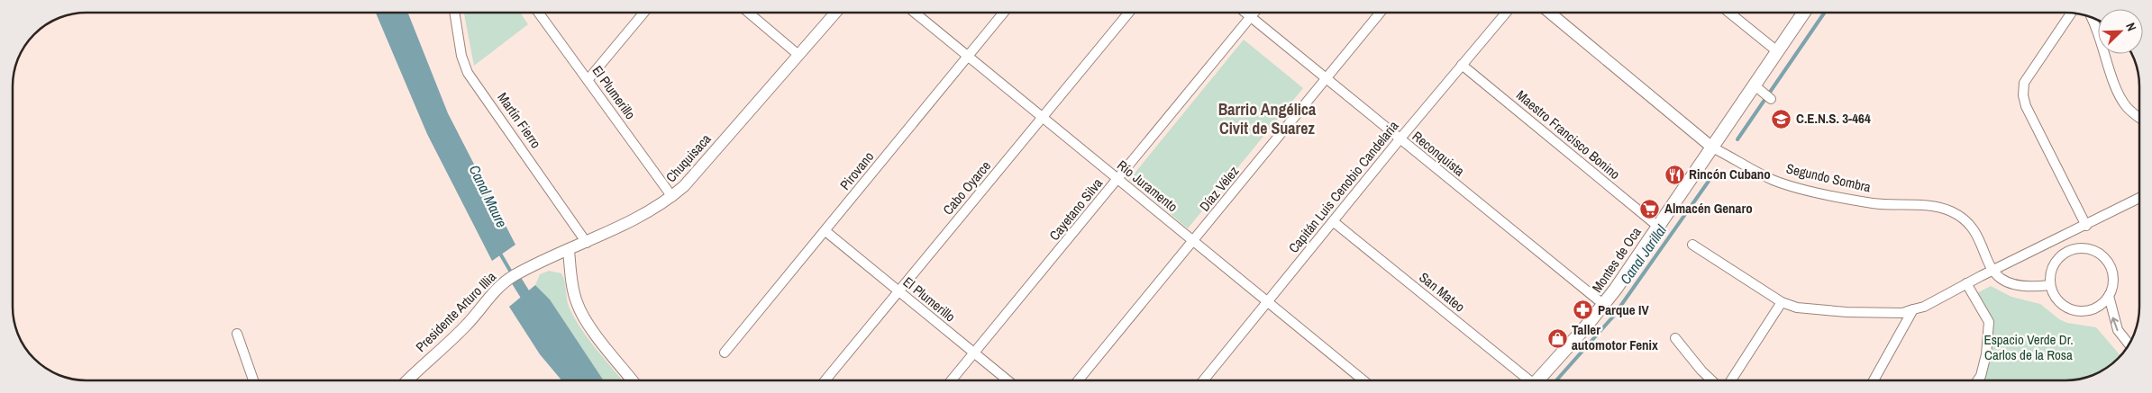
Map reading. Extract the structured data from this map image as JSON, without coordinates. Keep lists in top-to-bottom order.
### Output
{
  "streets": {
    "main road": ["Montes de Oca"],
    "street": [
      "El Plumerillo",
      "Martín Fierro",
      "Maestro Francisco Bonino",
      "Reconquista",
      "Chuquisaca",
      "Pirovano",
      "Segundo Sombra",
      "Río Juramento",
      "Capitán Luis Cenobio Candelaria",
      "Cabo Oyarce",
      "Díaz Vélez",
      "Cayetano Silva",
      "San Mateo",
      "Presidente Arturo Illia"
    ]
  },
  "crossings": [
    ["El Plumerillo", "Chuquisaca"],
    ["El Plumerillo", "Pirovano"],
    ["El Plumerillo", "Cabo Oyarce"],
    ["El Plumerillo", "Cayetano Silva"],
    ["Martín Fierro", "Chuquisaca"],
    ["Maestro Francisco Bonino", "Capitán Luis Cenobio Candelaria"],
    ["Maestro Francisco Bonino", "Montes de Oca"],
    ["Reconquista", "Capitán Luis Cenobio Candelaria"],
    ["Reconquista", "Díaz Vélez"],
    ["Reconquista", "Cayetano Silva"],
    ["Reconquista", "Montes de Oca"],
    ["Chuquisaca", "Presidente Arturo Illia"],
    ["Pirovano", "Río Juramento"],
    ["Segundo Sombra", "Montes de Oca"],
    ["Río Juramento", "Capitán Luis Cenobio Candelaria"],
    ["Río Juramento", "Cabo Oyarce"],
    ["Río Juramento", "Díaz Vélez"],
    ["Río Juramento", "Cayetano Silva"],
    ["Capitán Luis Cenobio Candelaria", "San Mateo"]
  ],
  "districts": ["Barrio Angélica Civit de Suarez"],
  "water": ["Canal Maure", "Canal Jarillal"],
  "parks": ["Espacio Verde Dr. Carlos de la Rosa"],
  "places": {
    "school or university": ["C.E.N.S. 3-464"],
    "restaurant": ["Rincón Cubano"],
    "supermarket": ["Almacén Genaro"],
    "pharmacy": ["Parque IV"],
    "shop": ["Taller automotor Fenix"]
  },
  "north": "top right"
}
